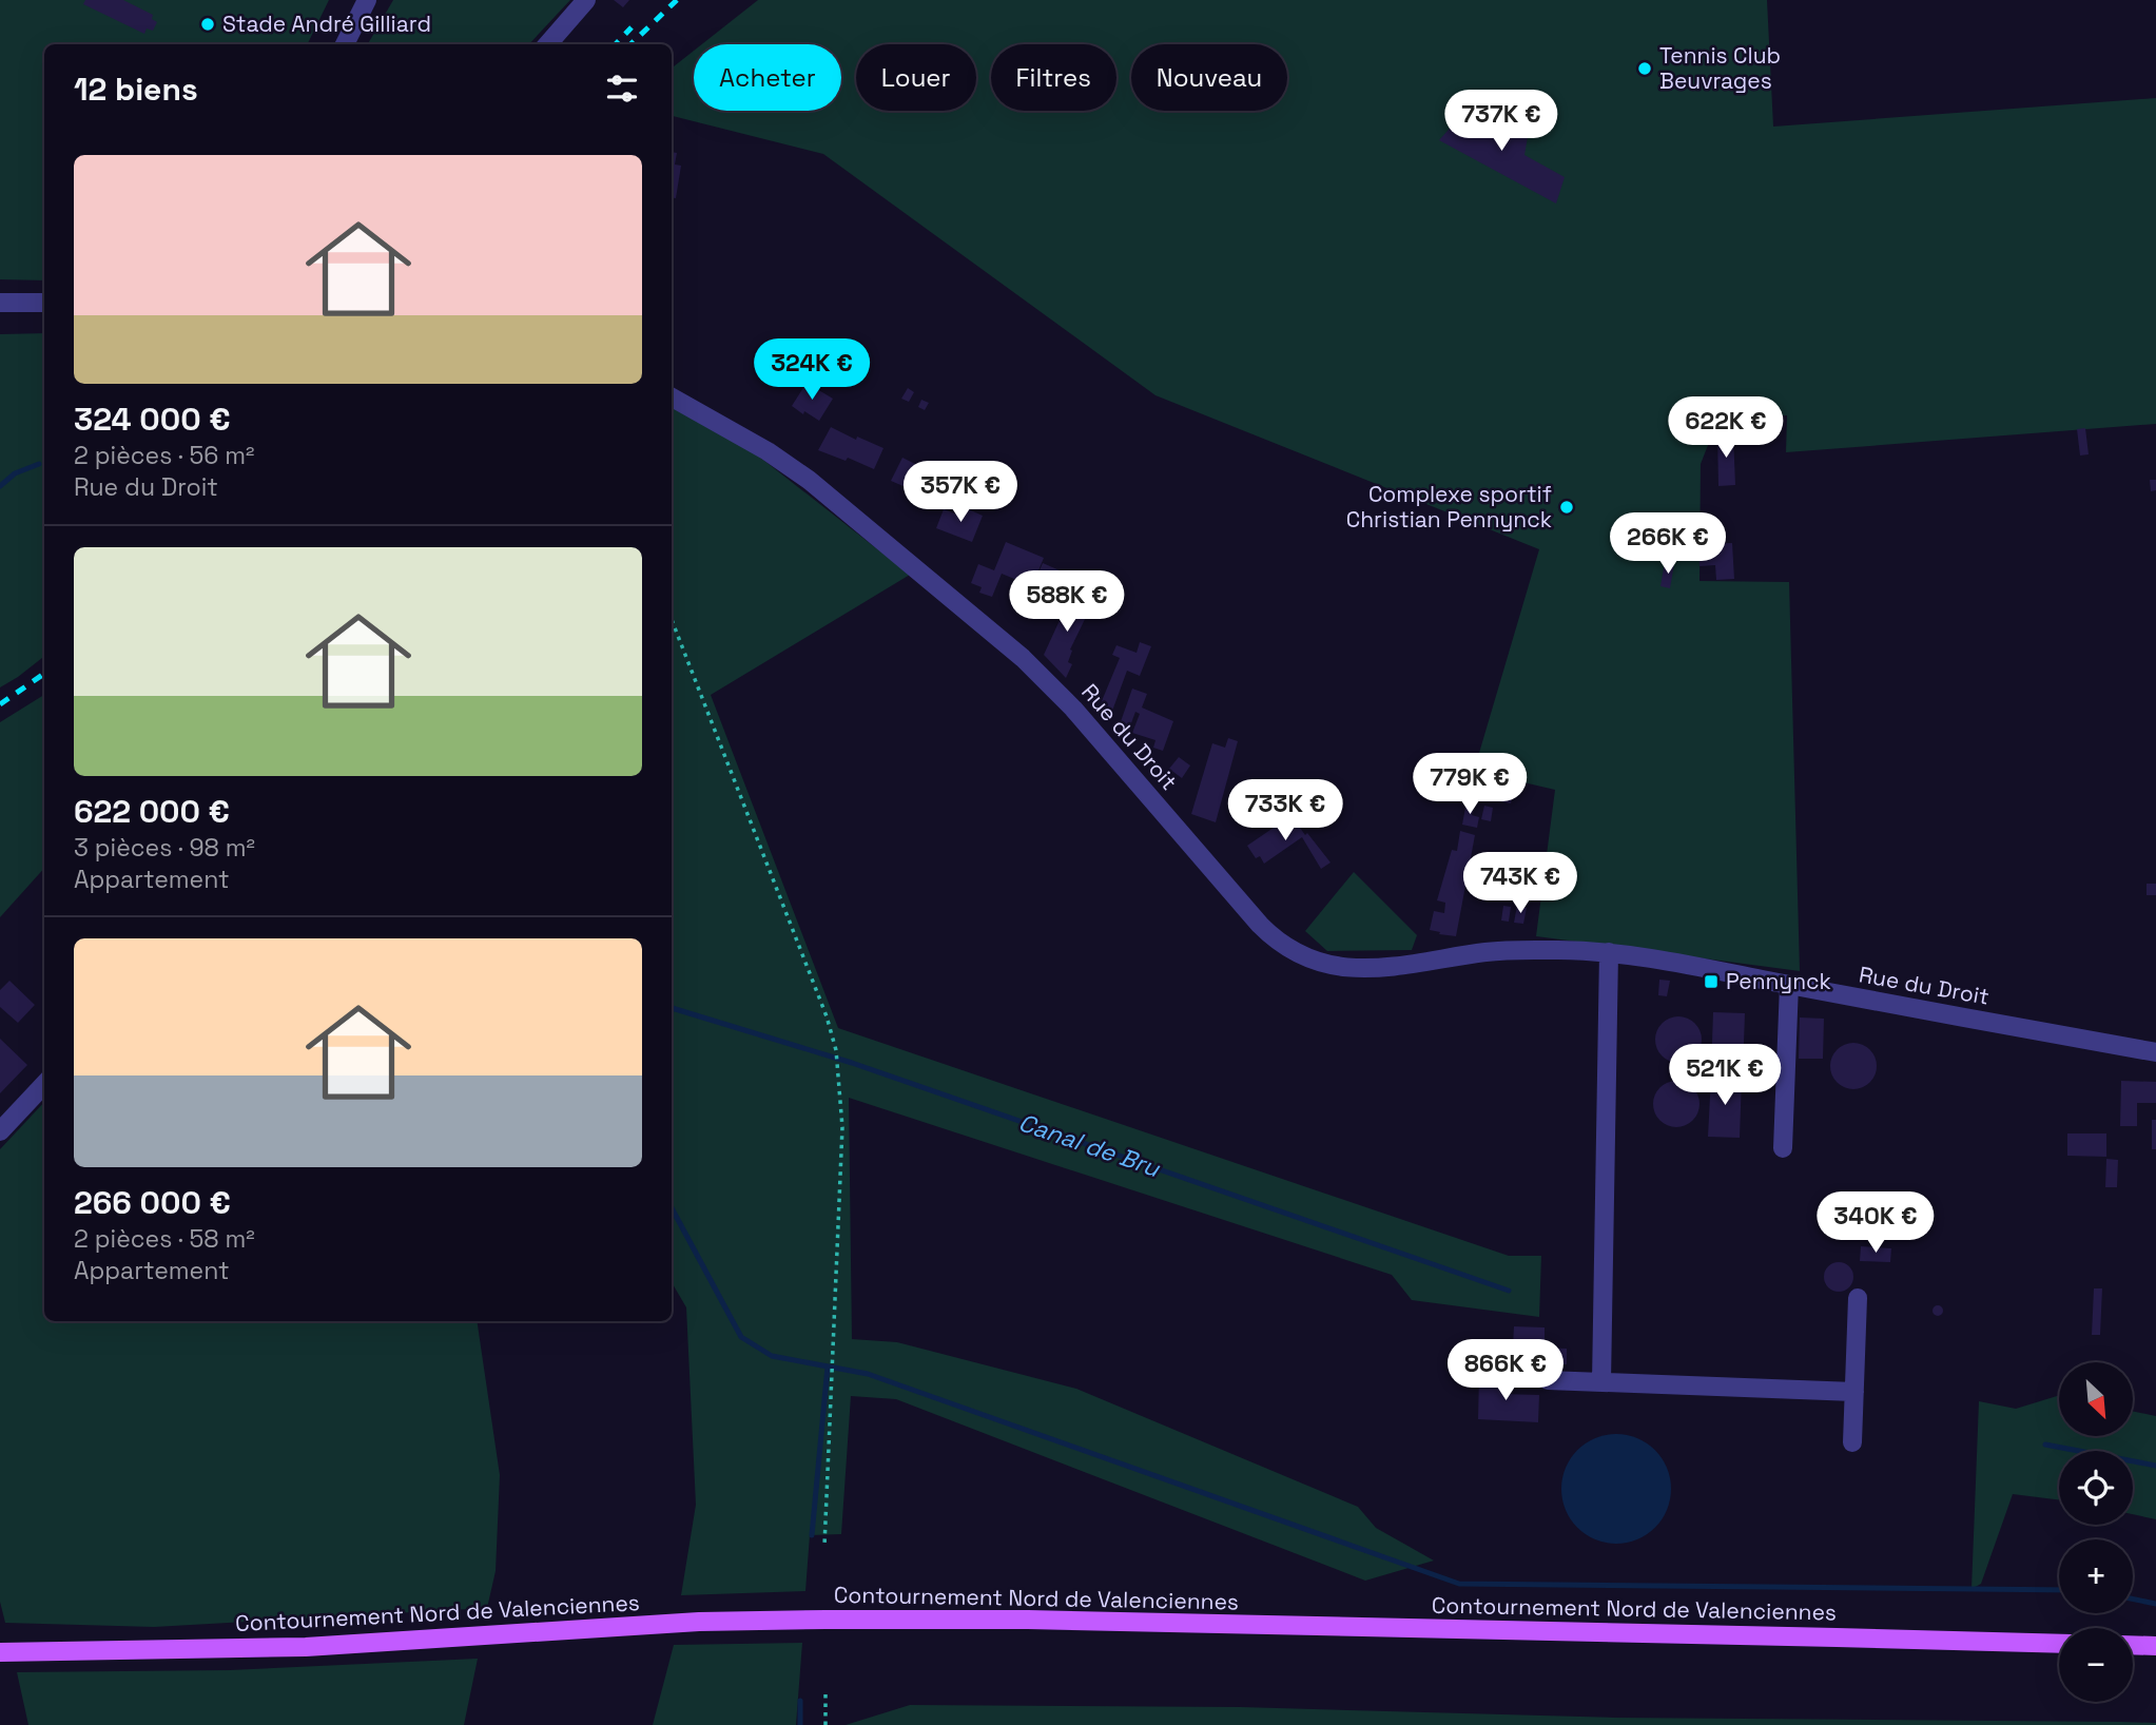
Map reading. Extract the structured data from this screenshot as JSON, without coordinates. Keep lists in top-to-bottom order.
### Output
{
  "streets": {
    "main road": ["Contournement Nord de Valenciennes"],
    "street": ["Rue du Droit"]
  },
  "water": ["Canal de Bru"],
  "places": {
    "other": ["Stade André Gilliard", "Tennis Club Beuvrages", "Complexe sportif Christian Pennynck"],
    "transit": ["Pennynck"]
  },
  "north": "bottom right",
  "page": {
    "chip": [
      "Acheter",
      "Louer",
      "Filtres",
      "Nouveau"
    ],
    "heading": "12 biens",
    "price": [
      "737K €",
      "324K €",
      "622K €",
      "357K €",
      "266K €",
      "588K €",
      "779K €",
      "733K €",
      "743K €",
      "521K €",
      "340K €",
      "866K €"
    ],
    "list": [
      {
        "name": "324 000 €",
        "note": "2 pièces · 56 m² · Rue du Droit"
      },
      {
        "name": "622 000 €",
        "note": "3 pièces · 98 m² · Appartement"
      },
      {
        "name": "266 000 €",
        "note": "2 pièces · 58 m² · Appartement"
      }
    ],
    "map_buttons": ["+", "−"]
  }
}
